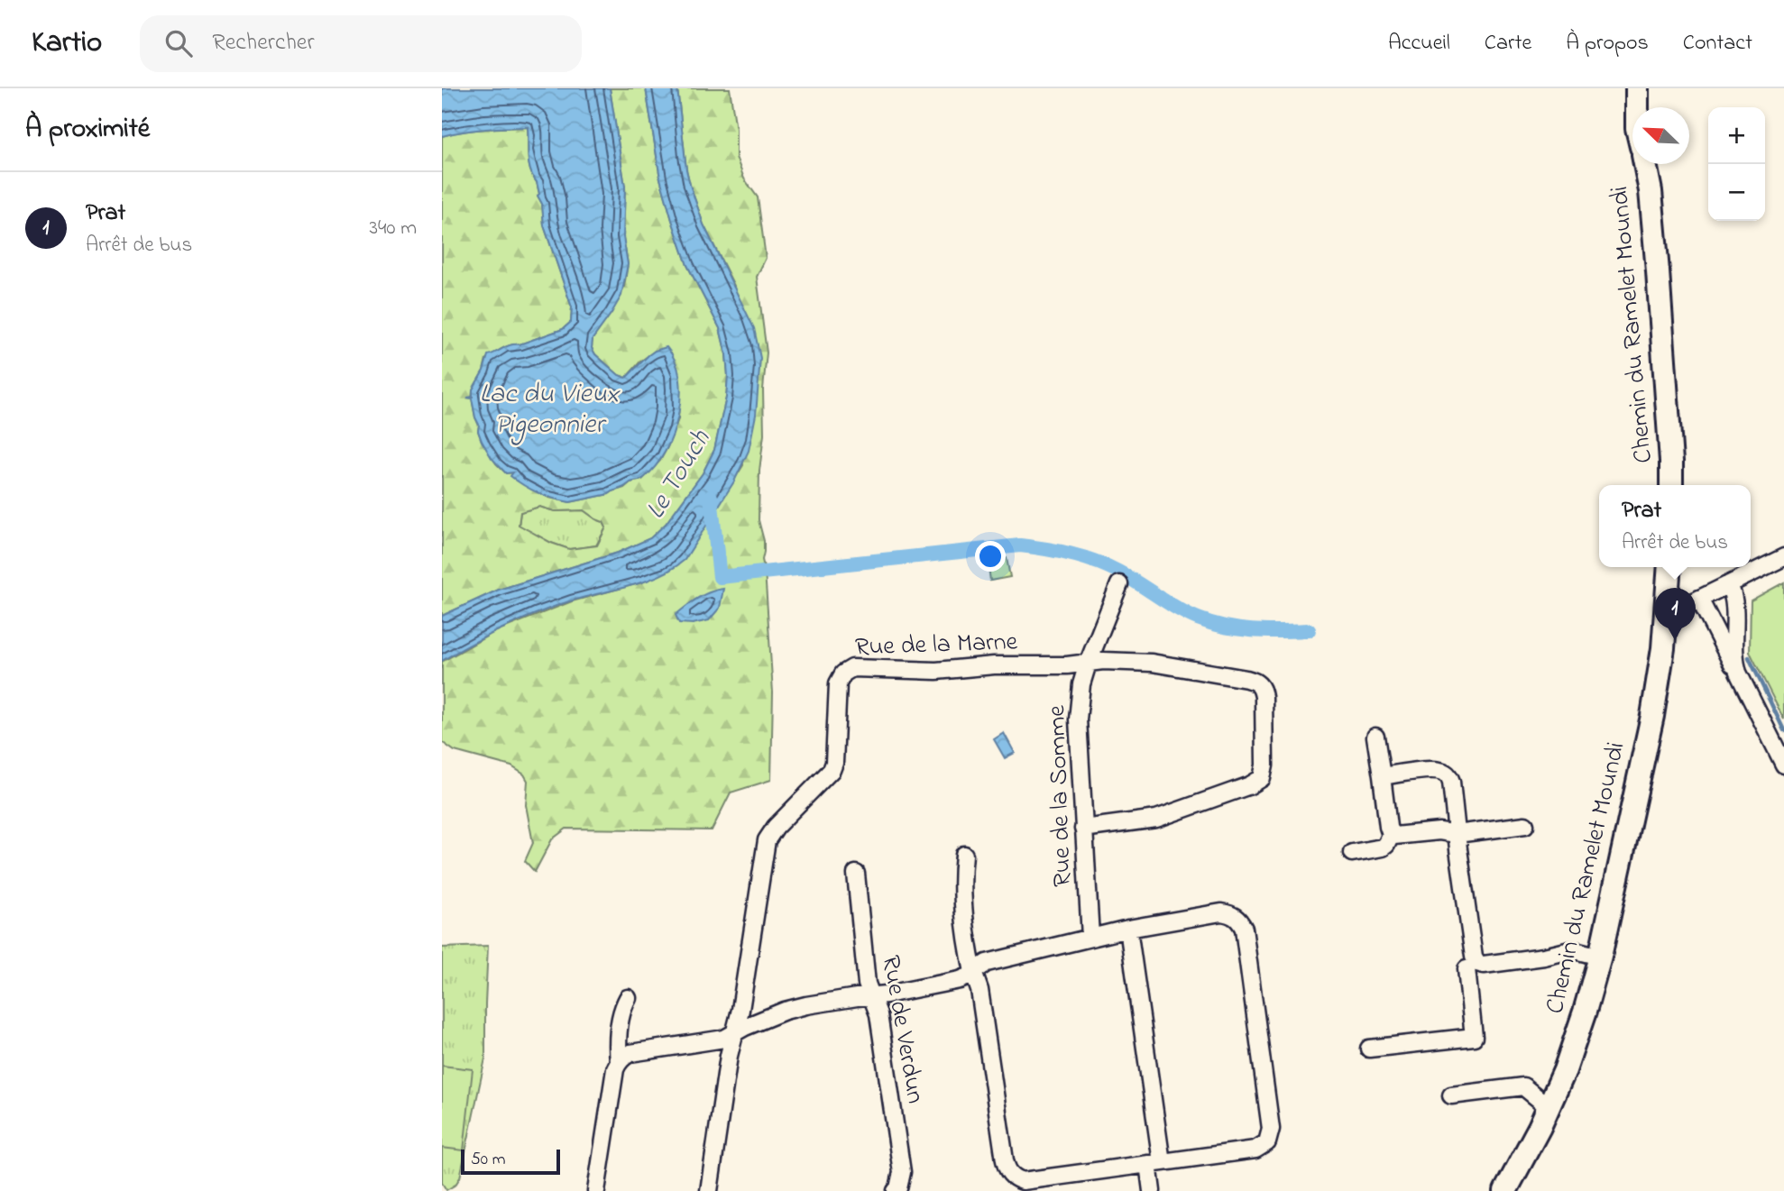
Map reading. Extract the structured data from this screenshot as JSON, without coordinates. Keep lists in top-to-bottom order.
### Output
{
  "streets": {
    "main road": ["Chemin du Ramelet Moundi"],
    "street": ["Rue de la Marne", "Rue de la Somme", "Rue de Verdun"]
  },
  "crossings": [
    ["Rue de la Marne", "Rue de la Somme"]
  ],
  "water": ["Lac du Vieux Pigeonnier", "Le Touch"],
  "scale_bar": "50 m",
  "north": "top left",
  "page": {
    "header": "Kartio",
    "search": "Rechercher",
    "nav": [
      "Accueil",
      "Carte",
      "À propos",
      "Contact"
    ],
    "heading": "À proximité",
    "map_buttons": ["+", "−"],
    "list": [
      {
        "mark": "1",
        "name": "Prat",
        "note": "Arrêt de bus",
        "value": "340 m"
      }
    ],
    "popup": ["Prat", "Arrêt de bus"],
    "pins": "1",
    "scale": "50 m"
  }
}
